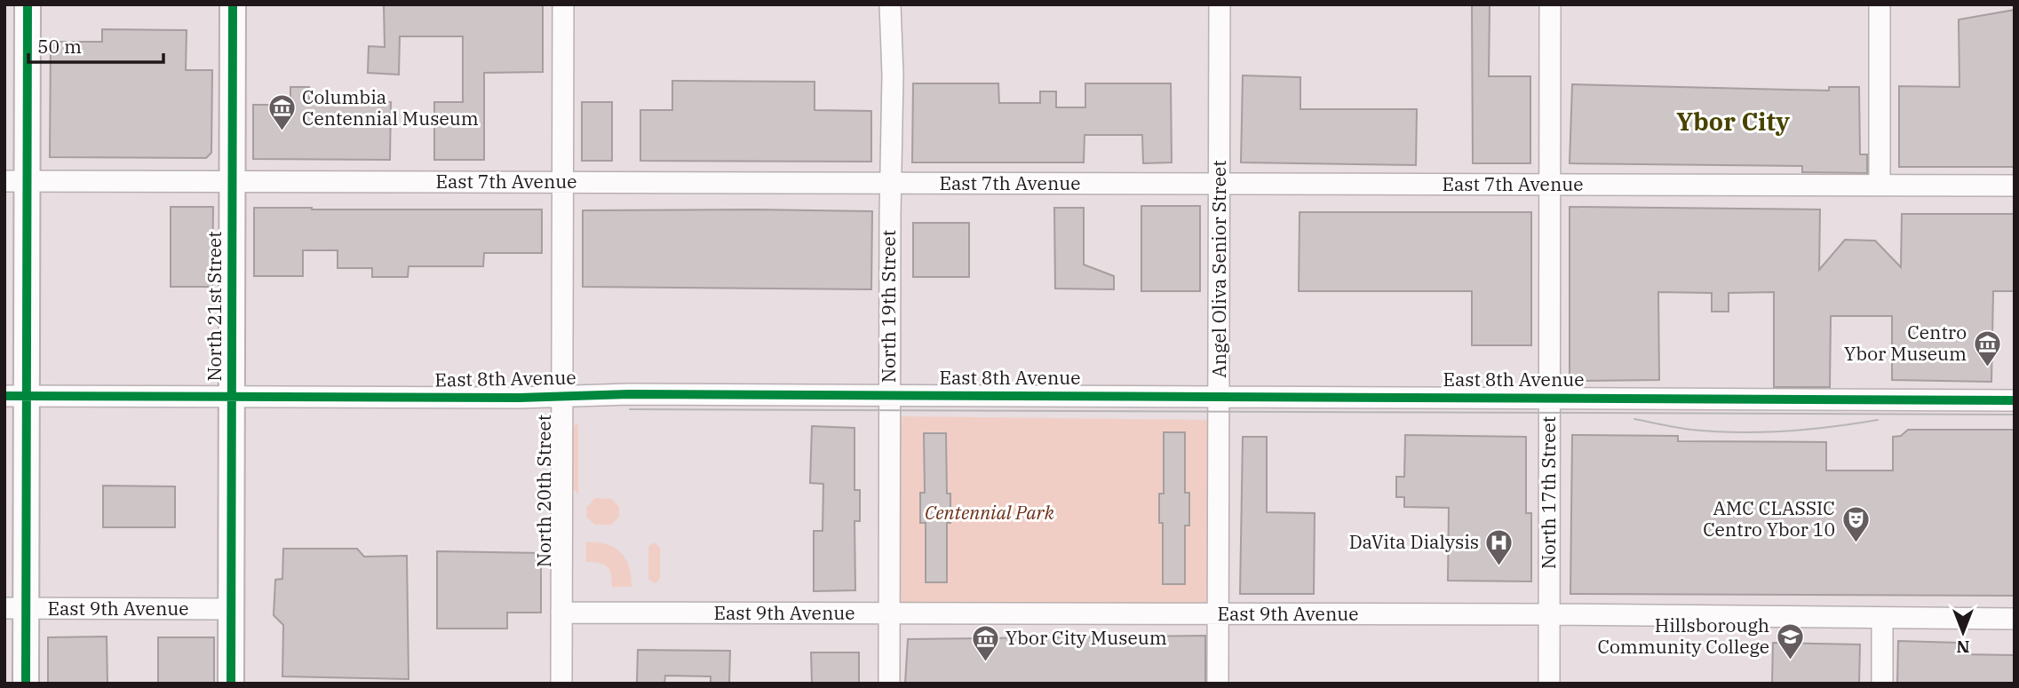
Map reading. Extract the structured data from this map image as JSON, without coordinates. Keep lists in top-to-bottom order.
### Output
{
  "streets": {
    "main road": ["North 21st Street"],
    "street": [
      "East 7th Avenue",
      "Angel Oliva Senior Street",
      "North 19th Street",
      "East 8th Avenue",
      "North 20th Street",
      "North 17th Street",
      "East 9th Avenue"
    ]
  },
  "crossings": [
    ["East 7th Avenue", "Angel Oliva Senior Street"],
    ["East 7th Avenue", "North 21st Street"],
    ["East 7th Avenue", "North 19th Street"],
    ["East 7th Avenue", "North 20th Street"],
    ["East 7th Avenue", "North 17th Street"],
    ["Angel Oliva Senior Street", "East 8th Avenue"],
    ["Angel Oliva Senior Street", "East 9th Avenue"],
    ["North 21st Street", "East 8th Avenue"],
    ["North 21st Street", "East 9th Avenue"],
    ["North 19th Street", "East 8th Avenue"],
    ["North 19th Street", "East 9th Avenue"],
    ["East 8th Avenue", "North 20th Street"],
    ["East 8th Avenue", "North 17th Street"],
    ["North 20th Street", "East 9th Avenue"],
    ["North 17th Street", "East 9th Avenue"]
  ],
  "districts": ["Ybor City"],
  "parks": ["Centennial Park"],
  "places": {
    "museum": ["Columbia Centennial Museum", "Centro Ybor Museum", "Ybor City Museum"],
    "theatre": ["AMC CLASSIC Centro Ybor 10"],
    "hospital": ["DaVita Dialysis"],
    "school or university": ["Hillsborough Community College"]
  },
  "scale_bar": "50 m",
  "north": "bottom"
}
